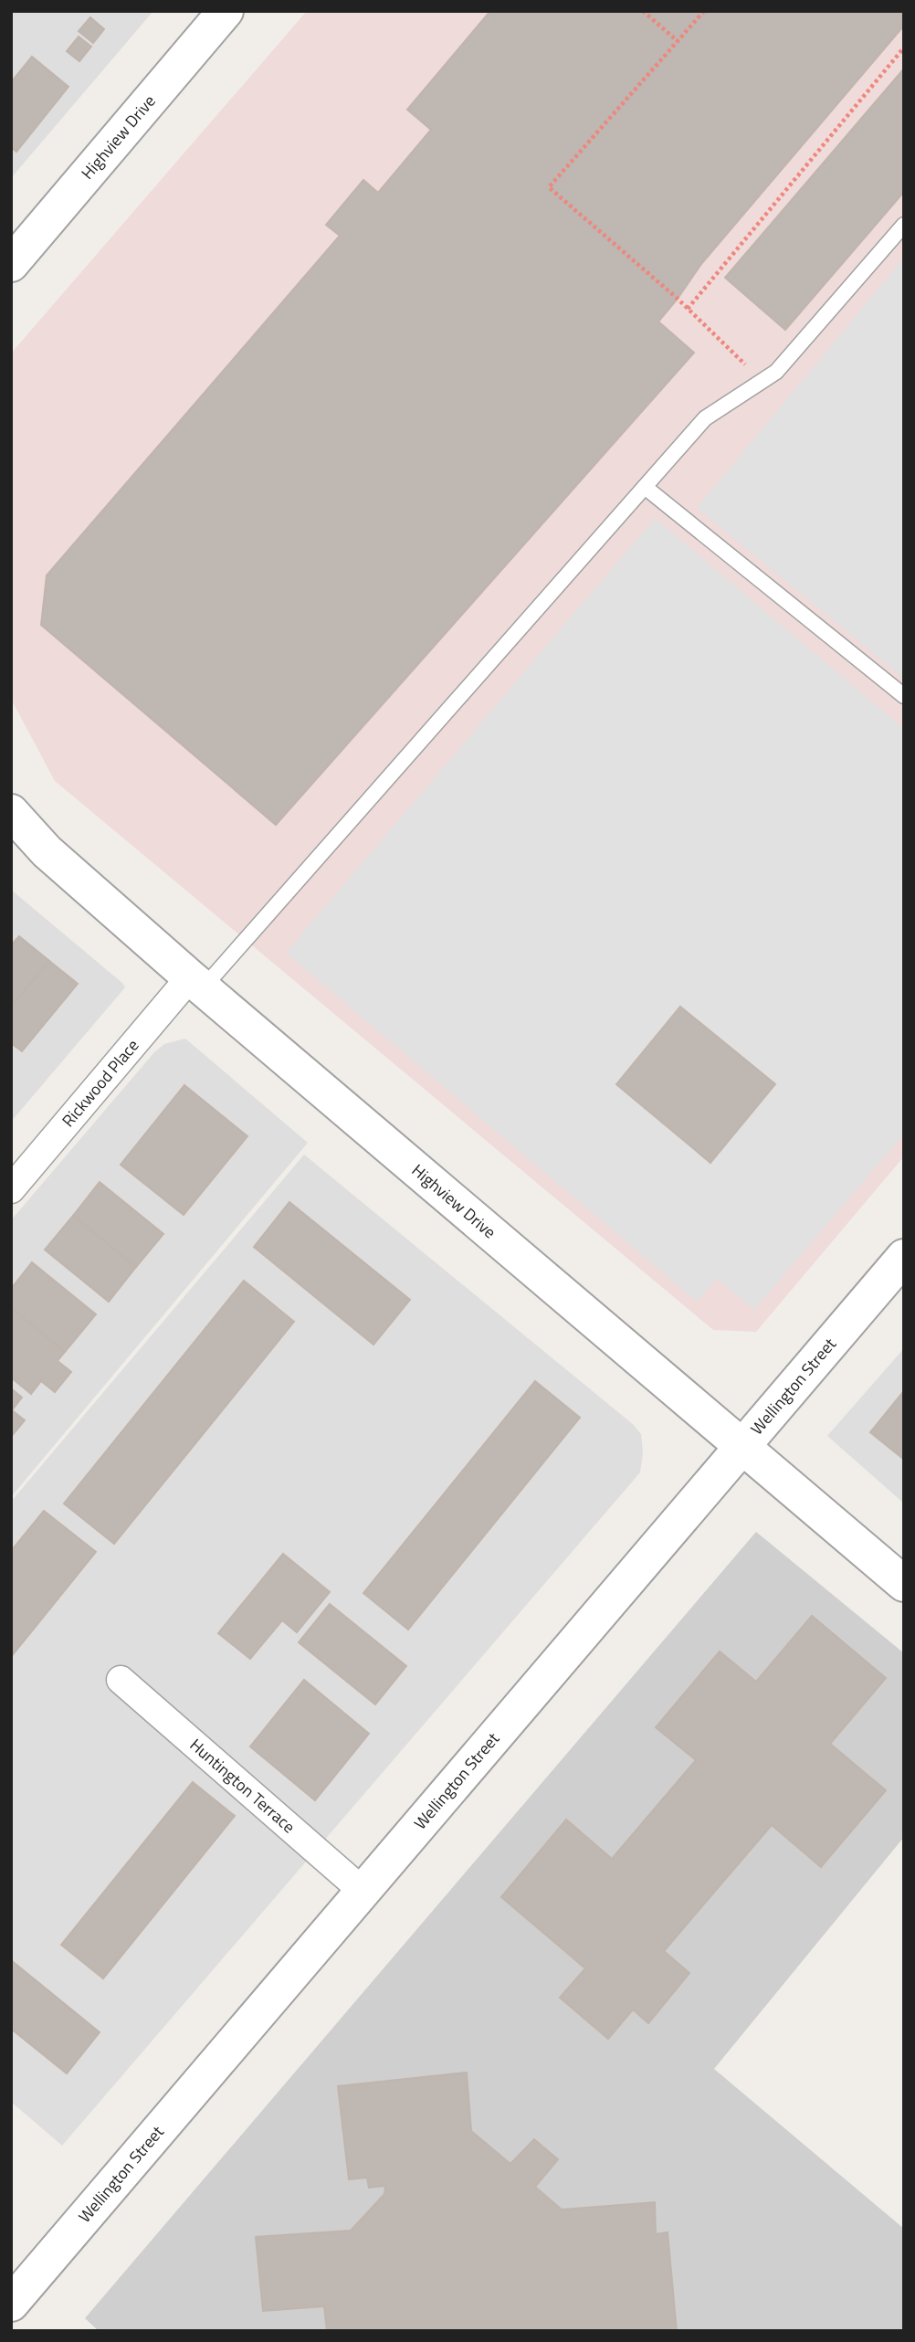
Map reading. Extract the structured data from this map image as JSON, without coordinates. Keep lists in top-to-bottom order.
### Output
{
  "streets": {
    "street": [
      "Highview Drive",
      "Rickwood Place",
      "Wellington Street",
      "Huntington Terrace"
    ]
  },
  "crossings": [
    ["Highview Drive", "Rickwood Place"],
    ["Highview Drive", "Wellington Street"],
    ["Wellington Street", "Huntington Terrace"]
  ]
}
